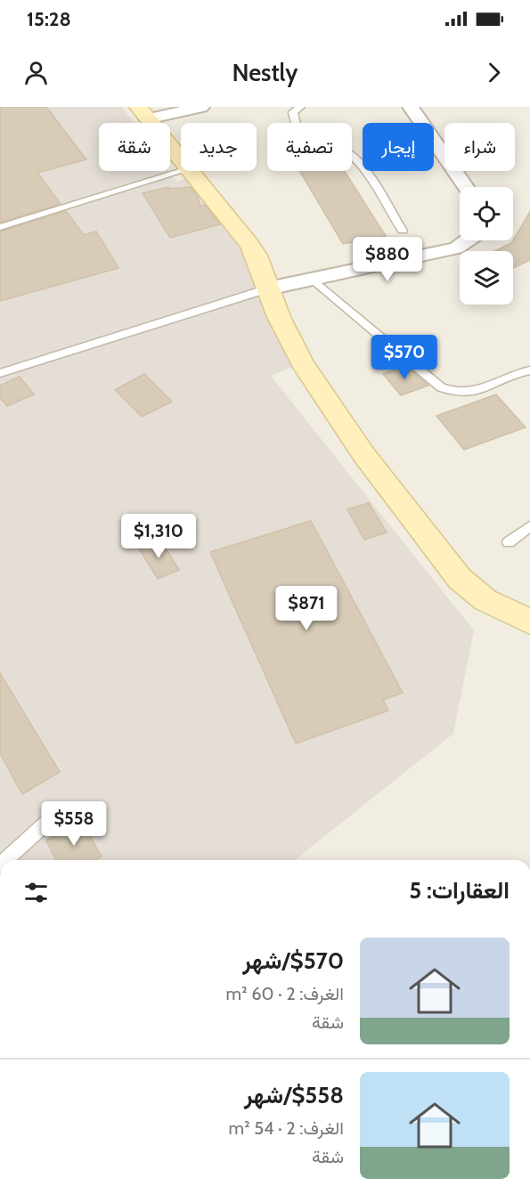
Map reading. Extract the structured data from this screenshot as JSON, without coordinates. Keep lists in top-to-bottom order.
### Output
{
  "page": {
    "status": "15:28",
    "header": "Nestly",
    "chip": [
      "شراء",
      "إيجار",
      "تصفية",
      "جديد",
      "شقة"
    ],
    "price": [
      "$880",
      "$570",
      "$1,310",
      "$871",
      "$558"
    ],
    "heading": "العقارات: 5",
    "list": [
      {
        "name": "$570/شهر",
        "note": "الغرف: 2 · 60 m² · شقة"
      },
      {
        "name": "$558/شهر",
        "note": "الغرف: 2 · 54 m² · شقة"
      }
    ]
  }
}
